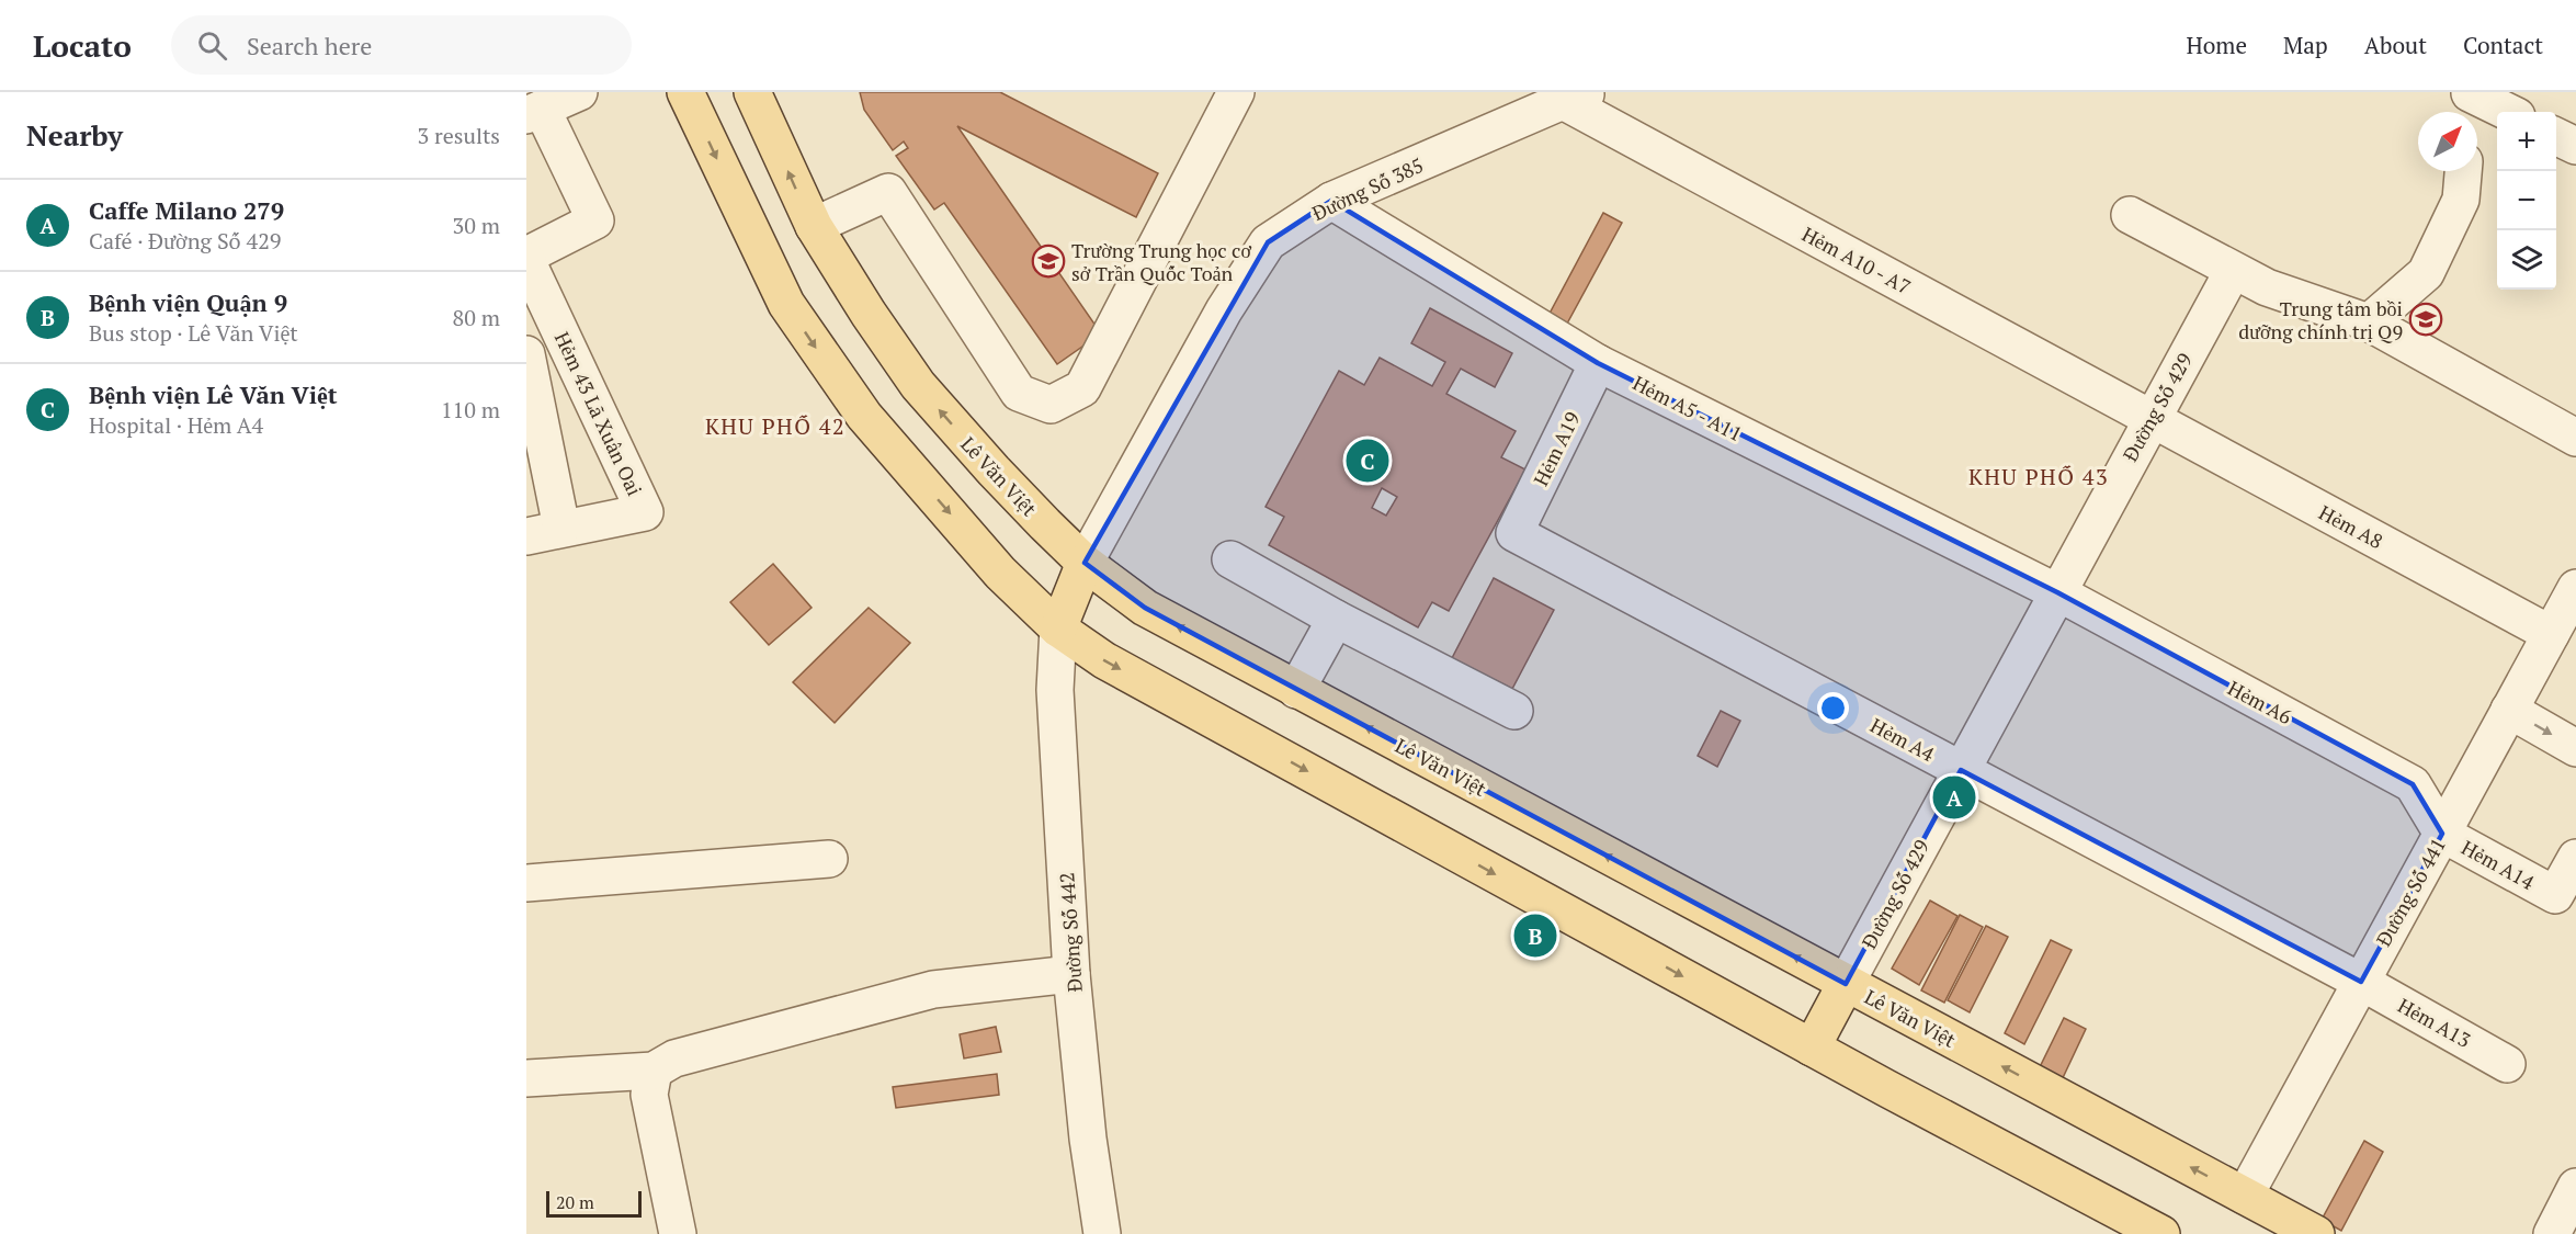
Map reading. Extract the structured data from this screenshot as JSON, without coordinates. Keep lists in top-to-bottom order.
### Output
{
  "streets": {
    "main road": ["Lê Văn Việt"],
    "street": [
      "Đường Số 385",
      "Hẻm A10 - A7",
      "Đường Số 429",
      "Hẻm A5 - A11",
      "Hẻm 43 Lã Xuân Oai",
      "Hẻm A19",
      "Hẻm A8",
      "Hẻm A6",
      "Hẻm A4",
      "Hẻm A14",
      "Đường Số 441",
      "Đường Số 442",
      "Hẻm A13"
    ]
  },
  "crossings": [
    ["Đường Số 385", "Hẻm A10 - A7"],
    ["Đường Số 385", "Hẻm A5 - A11"],
    ["Đường Số 385", "Lê Văn Việt"],
    ["Hẻm A10 - A7", "Đường Số 429"],
    ["Hẻm A10 - A7", "Hẻm A8"],
    ["Đường Số 429", "Hẻm A5 - A11"],
    ["Đường Số 429", "Lê Văn Việt"],
    ["Đường Số 429", "Hẻm A8"],
    ["Đường Số 429", "Hẻm A6"],
    ["Đường Số 429", "Hẻm A4"],
    ["Hẻm A5 - A11", "Hẻm A19"],
    ["Hẻm A5 - A11", "Hẻm A6"],
    ["Hẻm A19", "Hẻm A4"],
    ["Lê Văn Việt", "Đường Số 441"],
    ["Hẻm A8", "Đường Số 441"],
    ["Hẻm A6", "Hẻm A14"],
    ["Hẻm A6", "Đường Số 441"],
    ["Hẻm A4", "Đường Số 441"],
    ["Hẻm A4", "Hẻm A13"],
    ["Hẻm A14", "Đường Số 441"],
    ["Đường Số 441", "Hẻm A13"]
  ],
  "districts": ["KHU PHỐ 42", "KHU PHỐ 43"],
  "places": {
    "school or university": ["Trường Trung học cơ sở Trần Quốc Toản", "Trung tâm bồi dưỡng chính trị Q9"]
  },
  "scale_bar": "20 m",
  "north": "top right",
  "page": {
    "header": "Locato",
    "search": "Search here",
    "nav": [
      "Home",
      "Map",
      "About",
      "Contact"
    ],
    "heading": ["Nearby", "3 results"],
    "map_buttons": ["+", "−"],
    "list": [
      {
        "mark": "A",
        "name": "Caffe Milano 279",
        "note": "Café · Đường Số 429",
        "value": "30 m"
      },
      {
        "mark": "B",
        "name": "Bệnh viện Quận 9",
        "note": "Bus stop · Lê Văn Việt",
        "value": "80 m"
      },
      {
        "mark": "C",
        "name": "Bệnh viện Lê Văn Việt",
        "note": "Hospital · Hẻm A4",
        "value": "110 m"
      }
    ],
    "pins": ["C", "A", "B"],
    "scale": "20 m"
  }
}
